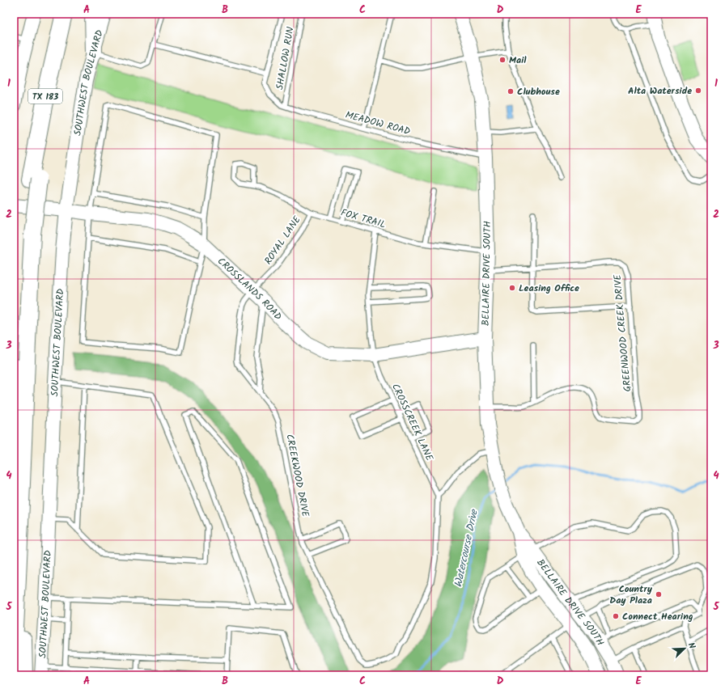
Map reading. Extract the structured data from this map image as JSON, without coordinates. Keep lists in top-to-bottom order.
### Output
{
  "streets": {
    "highway": ["TX 183"],
    "street": ["SOUTHWEST BOULEVARD", "BELLAIRE DRIVE SOUTH", "CROSSLANDS ROAD"],
    "lane": [
      "SHALLOW RUN",
      "MEADOW ROAD",
      "FOX TRAIL",
      "ROYAL LANE",
      "GREENWOOD CREEK DRIVE",
      "CROSSCREEK LANE",
      "CREEKWOOD DRIVE"
    ]
  },
  "crossings": [
    ["SHALLOW RUN", "MEADOW ROAD"],
    ["SOUTHWEST BOULEVARD", "CROSSLANDS ROAD"],
    ["MEADOW ROAD", "BELLAIRE DRIVE SOUTH"],
    ["FOX TRAIL", "ROYAL LANE"],
    ["FOX TRAIL", "BELLAIRE DRIVE SOUTH"],
    ["FOX TRAIL", "CROSSCREEK LANE"],
    ["ROYAL LANE", "CROSSLANDS ROAD"],
    ["ROYAL LANE", "CREEKWOOD DRIVE"],
    ["BELLAIRE DRIVE SOUTH", "CROSSLANDS ROAD"],
    ["BELLAIRE DRIVE SOUTH", "GREENWOOD CREEK DRIVE"],
    ["CROSSLANDS ROAD", "CROSSCREEK LANE"],
    ["CROSSLANDS ROAD", "CREEKWOOD DRIVE"],
    ["CROSSCREEK LANE", "CREEKWOOD DRIVE"]
  ],
  "water": ["Watercourse Drive"],
  "places": [
    "Mail",
    "Alta Waterside",
    "Clubhouse",
    "Leasing Office",
    "Country Day Plaza",
    "Connect Hearing"
  ],
  "north": "top right",
  "grid": {
    "columns": [
      "A",
      "B",
      "C",
      "D",
      "E"
    ],
    "rows": [
      "1",
      "2",
      "3",
      "4",
      "5"
    ]
  }
}
